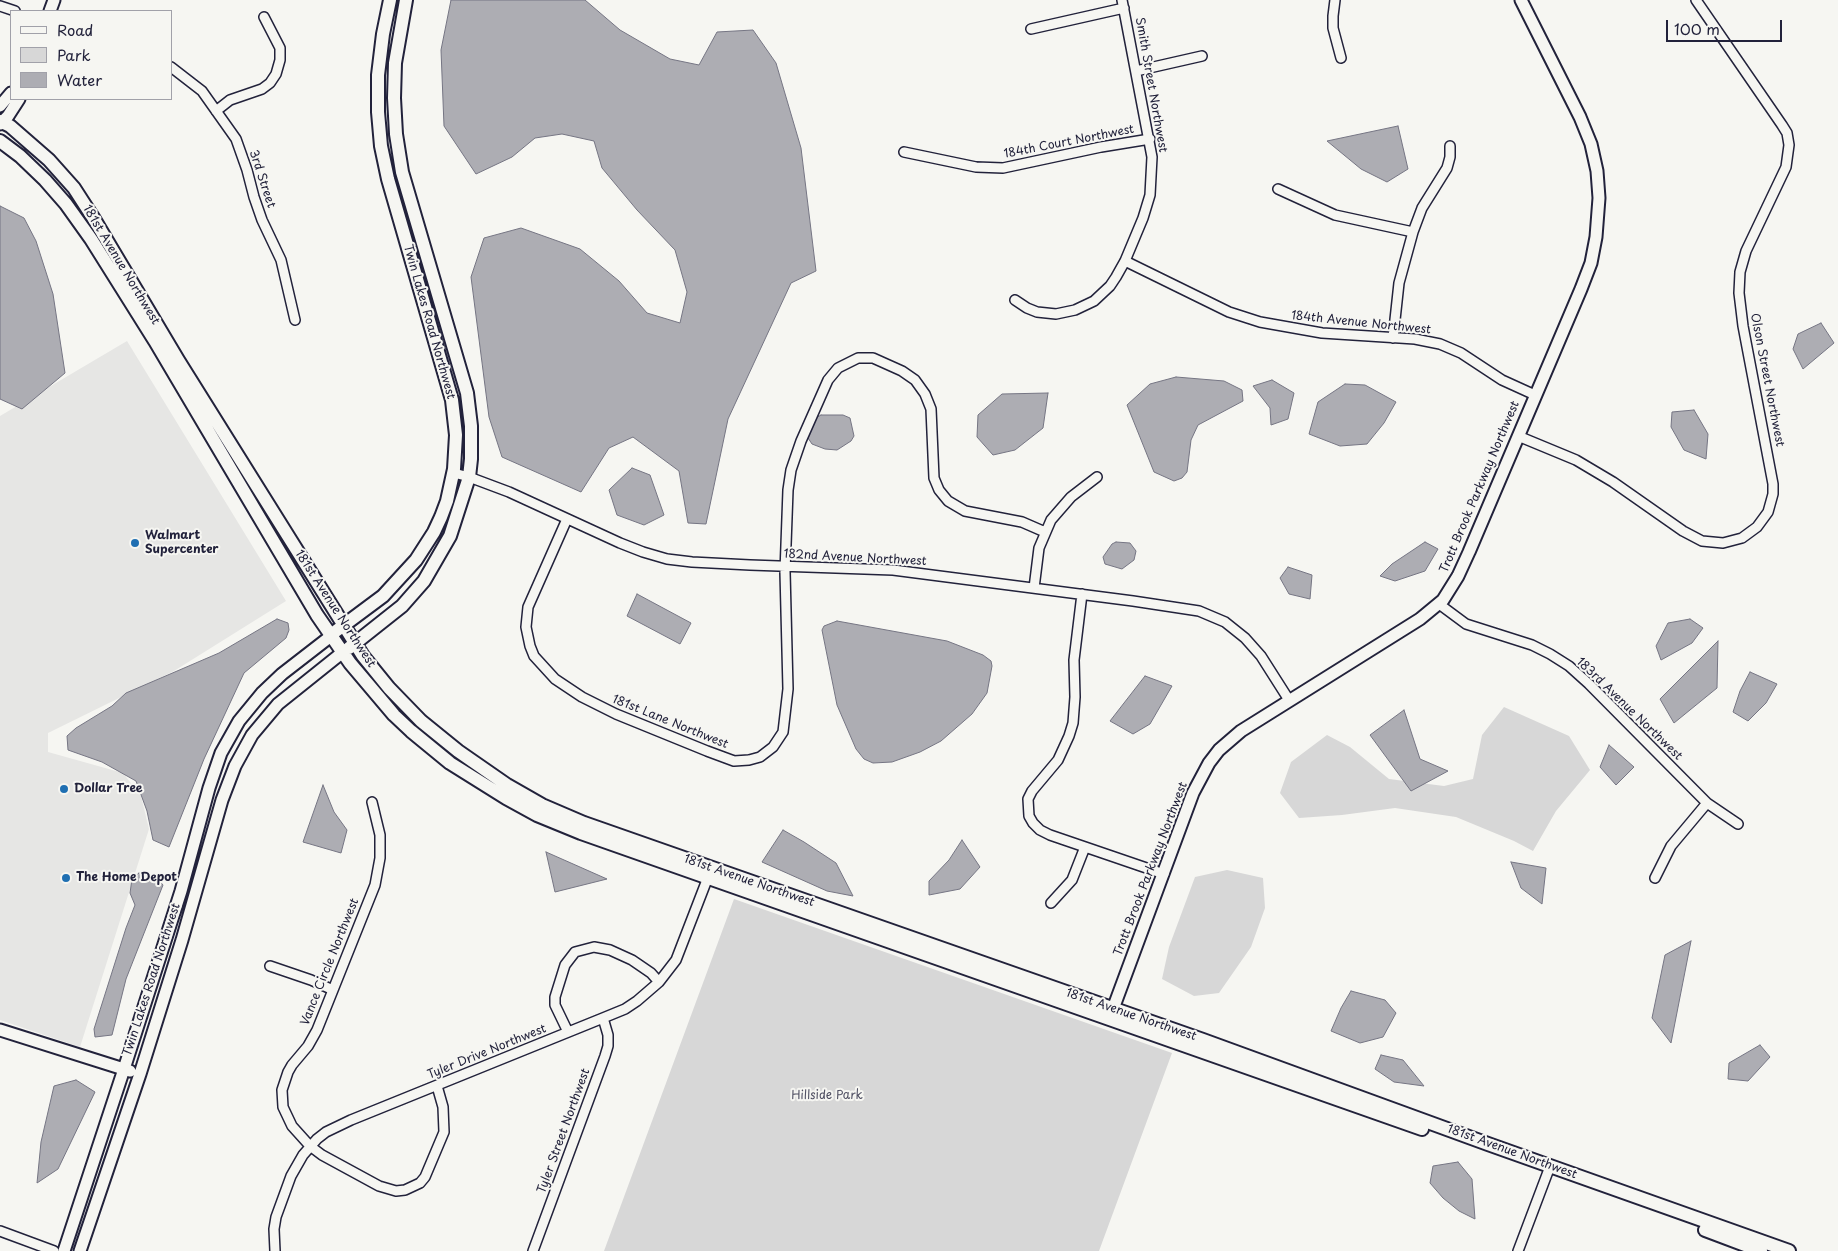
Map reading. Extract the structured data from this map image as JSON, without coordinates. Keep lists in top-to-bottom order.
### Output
{
  "streets": {
    "main road": ["181st Avenue Northwest", "Twin Lakes Road Northwest"],
    "street": [
      "Smith Street Northwest",
      "184th Court Northwest",
      "3rd Street",
      "184th Avenue Northwest",
      "Olson Street Northwest",
      "Trott Brook Parkway Northwest",
      "182nd Avenue Northwest",
      "183rd Avenue Northwest",
      "181st Lane Northwest",
      "Vance Circle Northwest",
      "Tyler Drive Northwest",
      "Tyler Street Northwest"
    ]
  },
  "crossings": [
    ["Smith Street Northwest", "184th Court Northwest"],
    ["Smith Street Northwest", "184th Avenue Northwest"],
    ["181st Avenue Northwest", "Twin Lakes Road Northwest"],
    ["181st Avenue Northwest", "Trott Brook Parkway Northwest"],
    ["181st Avenue Northwest", "Tyler Drive Northwest"],
    ["Twin Lakes Road Northwest", "182nd Avenue Northwest"],
    ["184th Avenue Northwest", "Trott Brook Parkway Northwest"],
    ["Olson Street Northwest", "Trott Brook Parkway Northwest"],
    ["Trott Brook Parkway Northwest", "182nd Avenue Northwest"],
    ["Trott Brook Parkway Northwest", "183rd Avenue Northwest"],
    ["182nd Avenue Northwest", "181st Lane Northwest"],
    ["Vance Circle Northwest", "Tyler Drive Northwest"],
    ["Tyler Drive Northwest", "Tyler Street Northwest"]
  ],
  "parks": ["Hillside Park"],
  "places": ["Walmart Supercenter", "Dollar Tree", "The Home Depot"],
  "legend": ["Road", "Park", "Water"],
  "scale_bar": "100 m"
}
